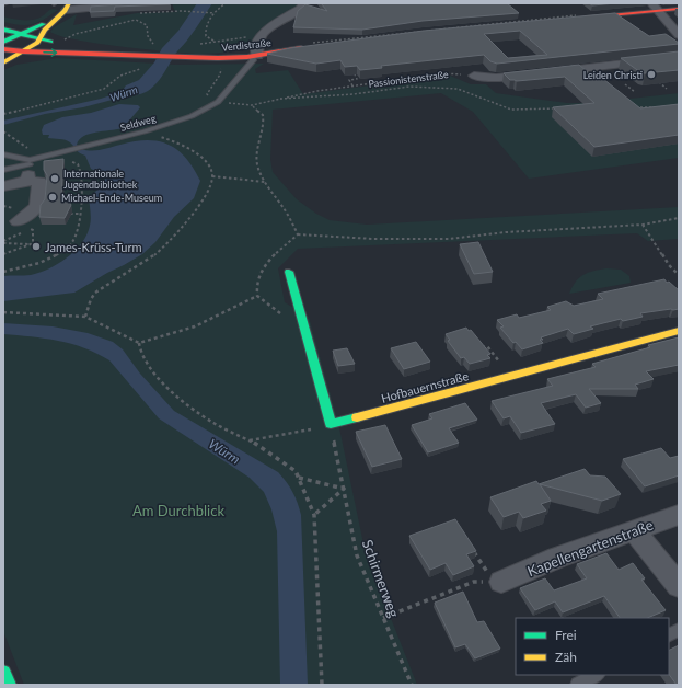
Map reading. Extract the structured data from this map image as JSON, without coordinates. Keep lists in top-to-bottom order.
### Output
{
  "streets": {
    "main road": ["Verdistraße", "Hofbauernstraße"],
    "street": ["Kapellengartenstraße"],
    "lane": ["Seldweg"],
    "path": ["Passionistenstraße", "Schirmerweg"]
  },
  "crossings": [
    ["Verdistraße", "Seldweg"],
    ["Passionistenstraße", "Seldweg"],
    ["Hofbauernstraße", "Schirmerweg"]
  ],
  "water": ["Würm"],
  "parks": ["Am Durchblick"],
  "places": [
    "Leiden Christi",
    "Internationale Jugendbibliothek",
    "Michael-Ende-Museum",
    "James-Krüss-Turm"
  ],
  "legend": ["Frei", "Zäh"]
}
